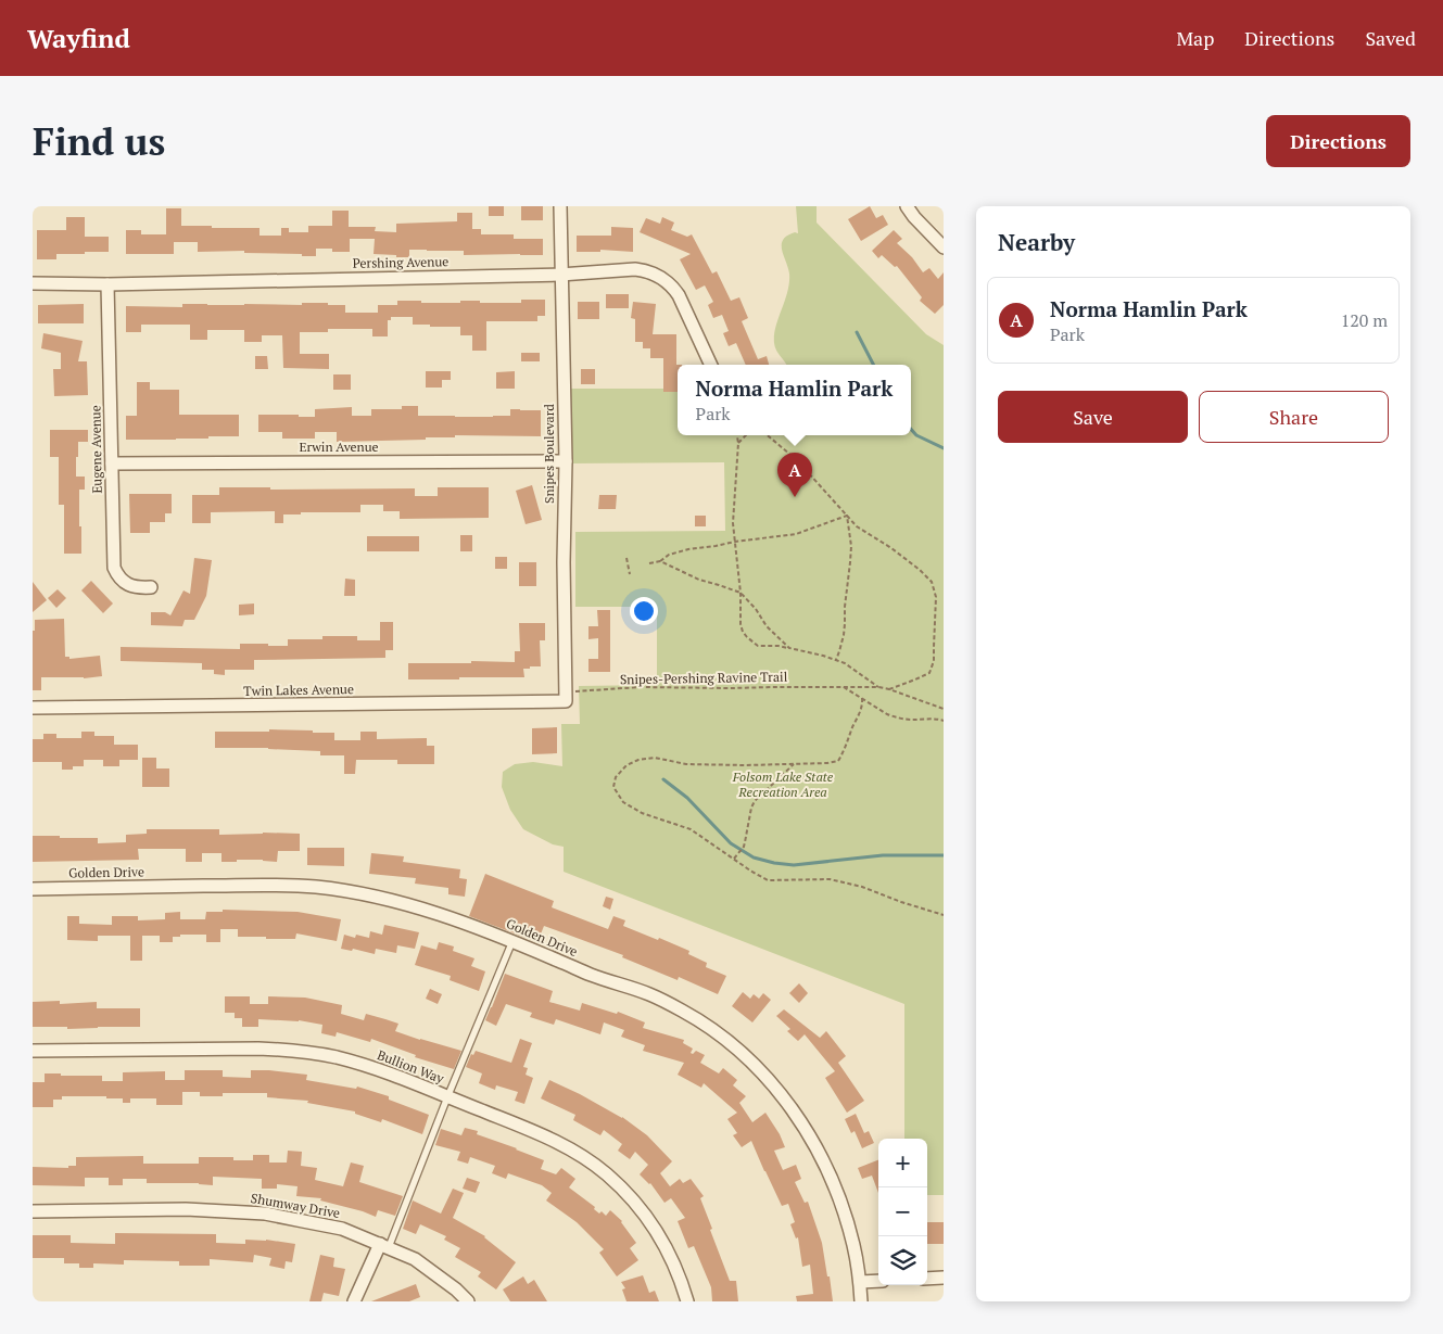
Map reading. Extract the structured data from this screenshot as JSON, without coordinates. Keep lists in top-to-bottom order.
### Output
{
  "streets": {
    "street": [
      "Pershing Avenue",
      "Erwin Avenue",
      "Eugene Avenue",
      "Snipes Boulevard",
      "Twin Lakes Avenue",
      "Golden Drive",
      "Bullion Way",
      "Shumway Drive"
    ],
    "path": ["Snipes-Pershing Ravine Trail"]
  },
  "crossings": [
    ["Pershing Avenue", "Eugene Avenue"],
    ["Pershing Avenue", "Snipes Boulevard"],
    ["Erwin Avenue", "Eugene Avenue"],
    ["Erwin Avenue", "Snipes Boulevard"],
    ["Snipes Boulevard", "Snipes-Pershing Ravine Trail"],
    ["Snipes Boulevard", "Twin Lakes Avenue"],
    ["Snipes-Pershing Ravine Trail", "Twin Lakes Avenue"]
  ],
  "parks": ["Folsom Lake State Recreation Area"],
  "page": {
    "header": "Wayfind",
    "nav": ["Map", "Directions", "Saved"],
    "buttons": [
      "Directions",
      ["Save", "Share"]
    ],
    "title": "Find us",
    "heading": "Nearby",
    "list": [
      {
        "mark": "A",
        "name": "Norma Hamlin Park",
        "note": "Park",
        "value": "120 m"
      }
    ],
    "popup": ["Norma Hamlin Park", "Park"],
    "pins": "A",
    "map_buttons": ["+", "−"]
  }
}
